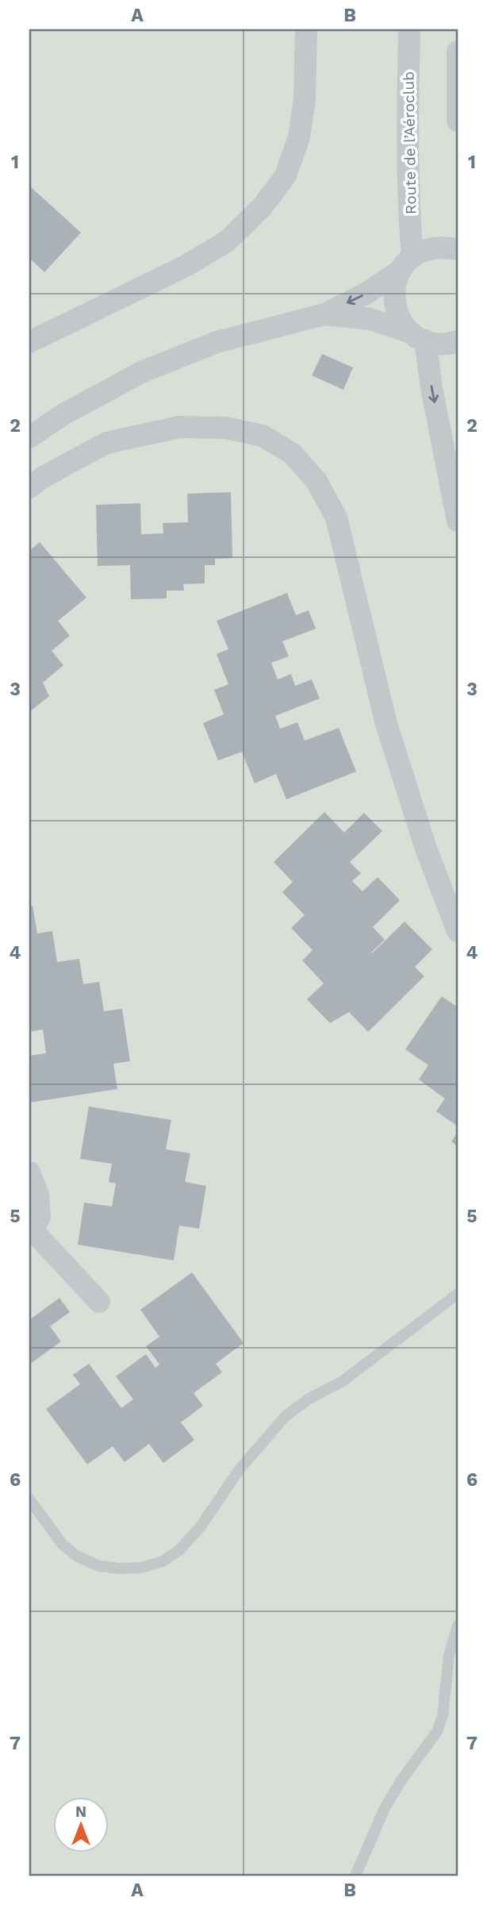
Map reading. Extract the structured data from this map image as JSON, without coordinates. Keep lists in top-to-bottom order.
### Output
{
  "streets": {
    "street": ["Route de l’Aéroclub"]
  },
  "north": "top",
  "grid": {
    "columns": ["A", "B"],
    "rows": [
      "1",
      "2",
      "3",
      "4",
      "5",
      "6",
      "7"
    ]
  }
}
